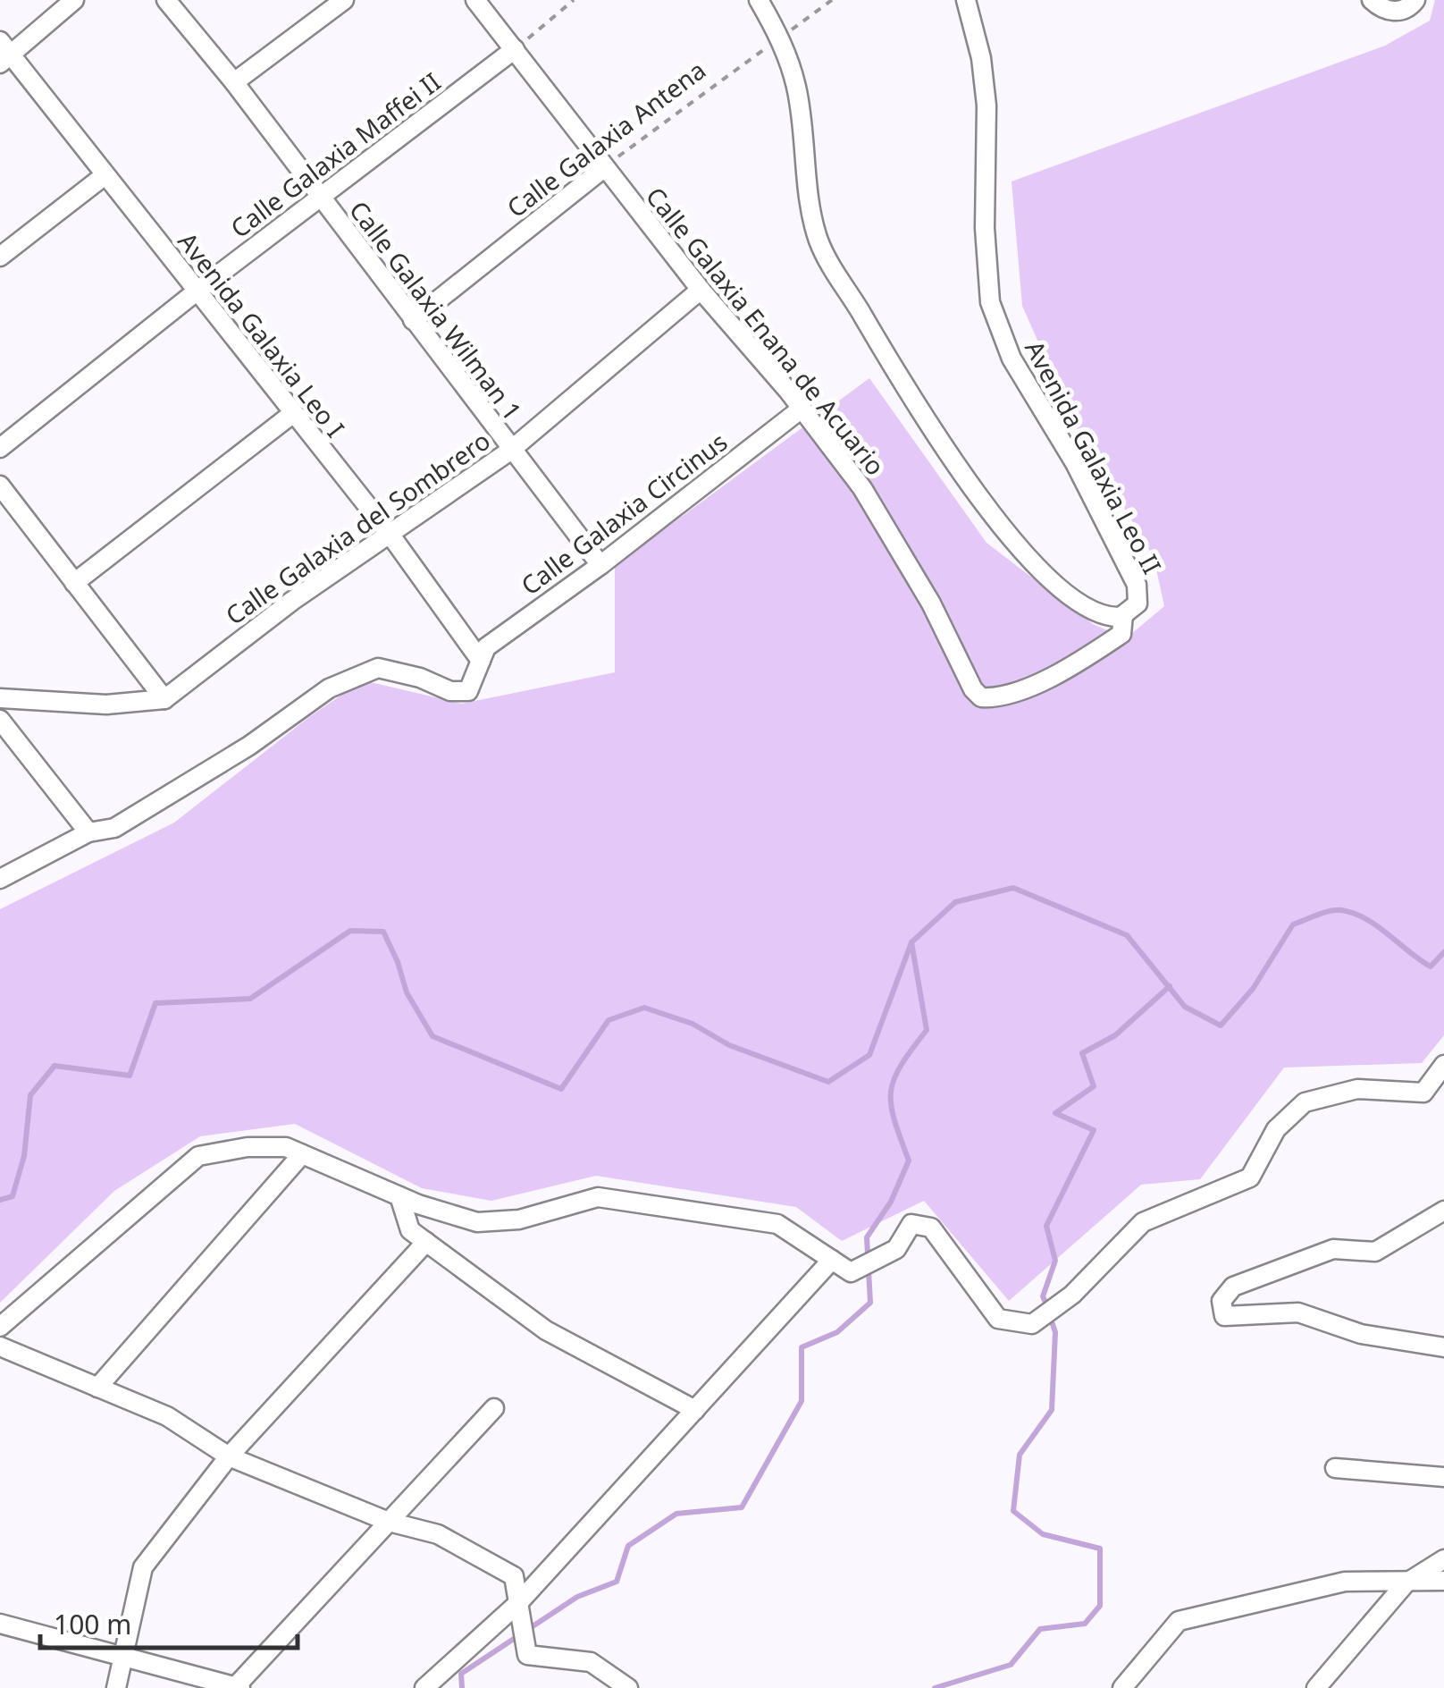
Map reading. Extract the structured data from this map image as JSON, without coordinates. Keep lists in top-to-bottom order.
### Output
{
  "streets": {
    "street": [
      "Calle Galaxia Antena",
      "Calle Galaxia Maffei II",
      "Calle Galaxia Wilman 1",
      "Calle Galaxia Enana de Acuario",
      "Avenida Galaxia Leo I",
      "Avenida Galaxia Leo II",
      "Calle Galaxia Circinus",
      "Calle Galaxia del Sombrero"
    ]
  },
  "crossings": [
    ["Calle Galaxia Antena", "Calle Galaxia Wilman 1"],
    ["Calle Galaxia Antena", "Calle Galaxia Enana de Acuario"],
    ["Calle Galaxia Maffei II", "Calle Galaxia Wilman 1"],
    ["Calle Galaxia Maffei II", "Calle Galaxia Enana de Acuario"],
    ["Calle Galaxia Maffei II", "Avenida Galaxia Leo I"],
    ["Calle Galaxia Wilman 1", "Calle Galaxia Circinus"],
    ["Calle Galaxia Wilman 1", "Calle Galaxia del Sombrero"],
    ["Calle Galaxia Enana de Acuario", "Avenida Galaxia Leo II"],
    ["Calle Galaxia Enana de Acuario", "Calle Galaxia Circinus"],
    ["Calle Galaxia Enana de Acuario", "Calle Galaxia del Sombrero"],
    ["Avenida Galaxia Leo I", "Calle Galaxia Circinus"],
    ["Avenida Galaxia Leo I", "Calle Galaxia del Sombrero"]
  ],
  "scale_bar": "100 m"
}
